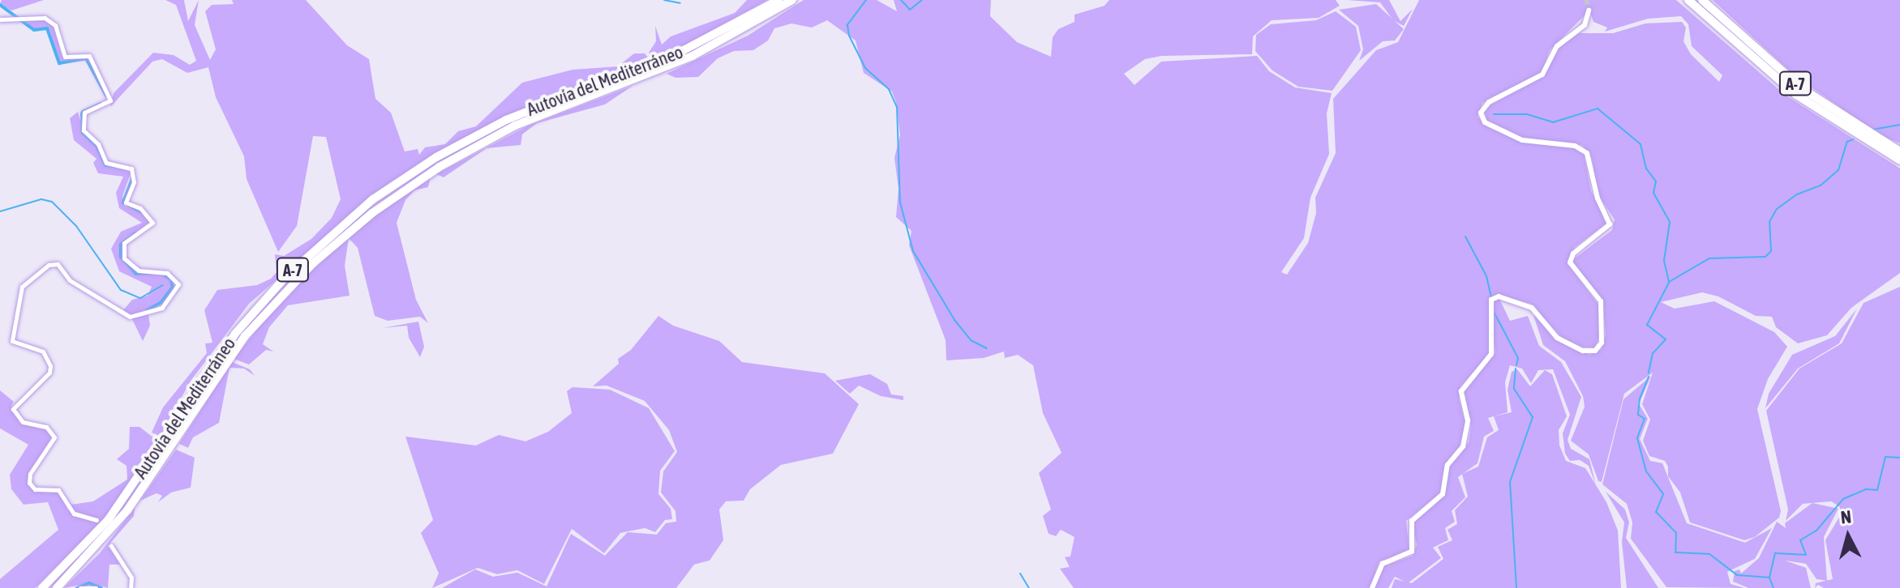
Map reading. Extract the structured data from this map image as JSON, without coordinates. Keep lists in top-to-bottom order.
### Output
{
  "streets": {
    "highway": ["Autovía del Mediterráneo", "A-7"]
  },
  "north": "top"
}
